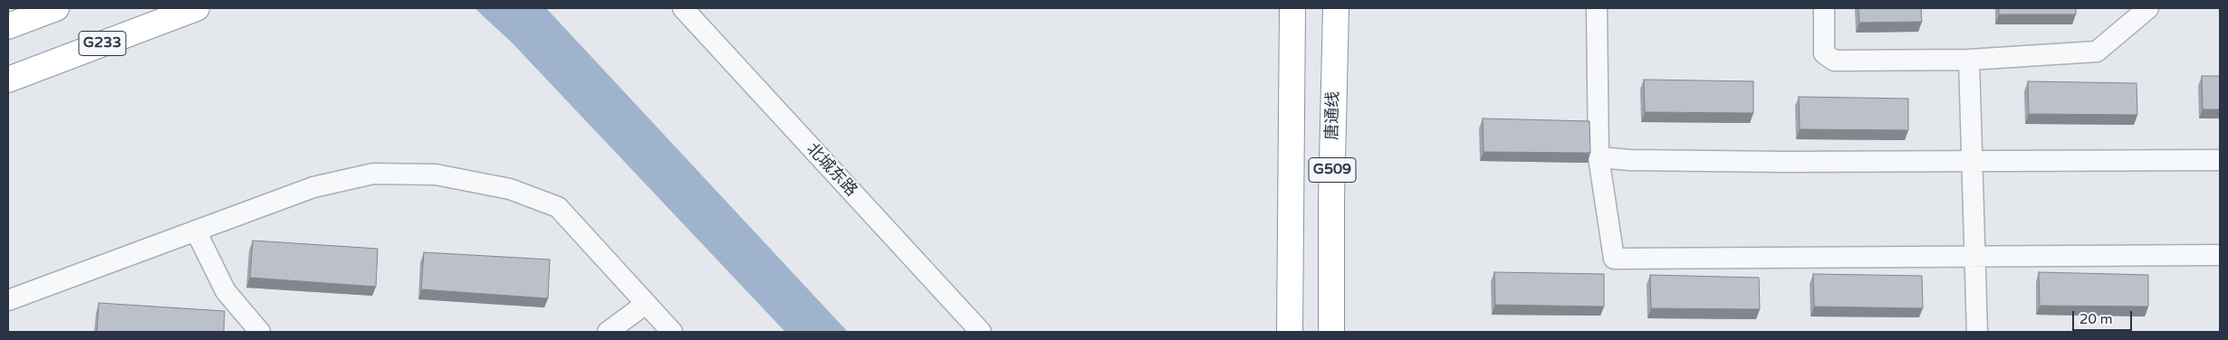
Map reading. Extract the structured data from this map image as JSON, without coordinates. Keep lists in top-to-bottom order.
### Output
{
  "streets": {
    "highway": ["G233", "唐通线", "G509"],
    "street": ["北城东路"]
  },
  "scale_bar": "20 m"
}
